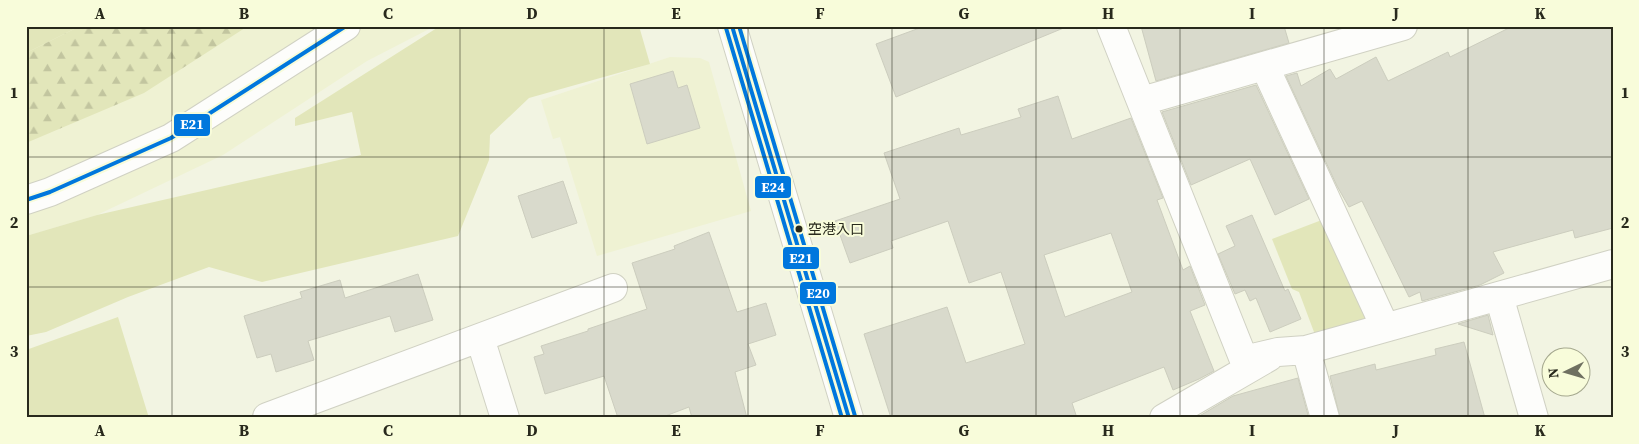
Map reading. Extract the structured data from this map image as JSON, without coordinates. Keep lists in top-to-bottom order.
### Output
{
  "places": ["空港入口"],
  "lines": ["transit line E21", "transit line E20", "transit line E24"],
  "north": "left",
  "grid": {
    "columns": [
      "A",
      "B",
      "C",
      "D",
      "E",
      "F",
      "G",
      "H",
      "I",
      "J",
      "K"
    ],
    "rows": ["1", "2", "3"]
  }
}
